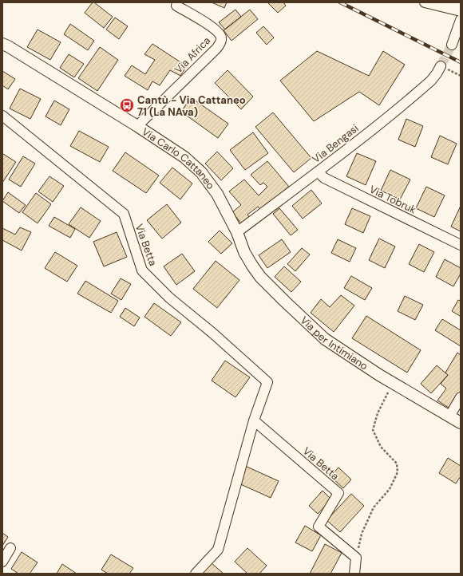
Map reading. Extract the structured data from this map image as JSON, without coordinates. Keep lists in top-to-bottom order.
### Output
{
  "streets": {
    "street": [
      "Via Africa",
      "Via Bengasi",
      "Via Carlo Cattaneo",
      "Via Tobruk",
      "Via Betta",
      "Via per Intimiano"
    ]
  },
  "crossings": [
    ["Via Africa", "Via Carlo Cattaneo"],
    ["Via Bengasi", "Via Carlo Cattaneo"],
    ["Via Bengasi", "Via Tobruk"],
    ["Via Bengasi", "Via per Intimiano"],
    ["Via Carlo Cattaneo", "Via per Intimiano"]
  ],
  "places": {
    "bus stop": ["Cantù - Via Cattaneo 71 (La NAva)"]
  }
}
